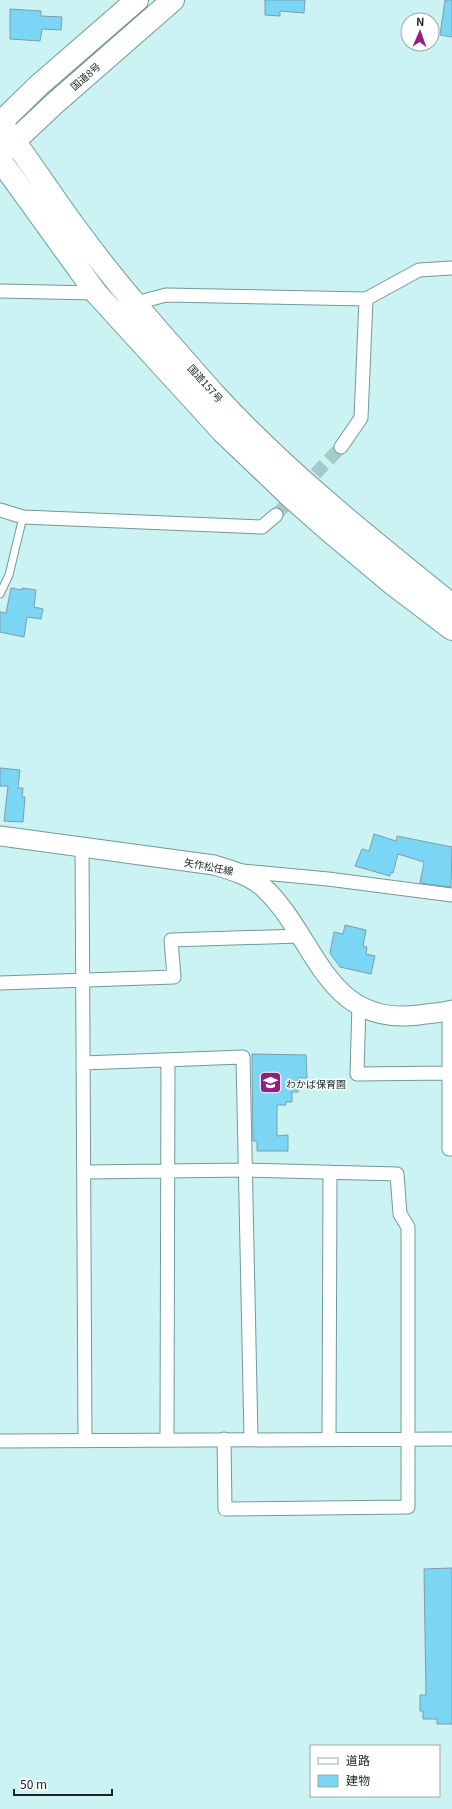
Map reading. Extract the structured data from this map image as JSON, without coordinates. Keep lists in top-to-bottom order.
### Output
{
  "streets": {
    "highway": ["国道8号", "国道157号"],
    "main road": ["矢作松任線"]
  },
  "crossings": [
    ["国道8号", "国道157号"]
  ],
  "places": {
    "school or university": ["わかば保育園"]
  },
  "legend": ["道路", "建物"],
  "scale_bar": "50 m",
  "north": "top"
}
